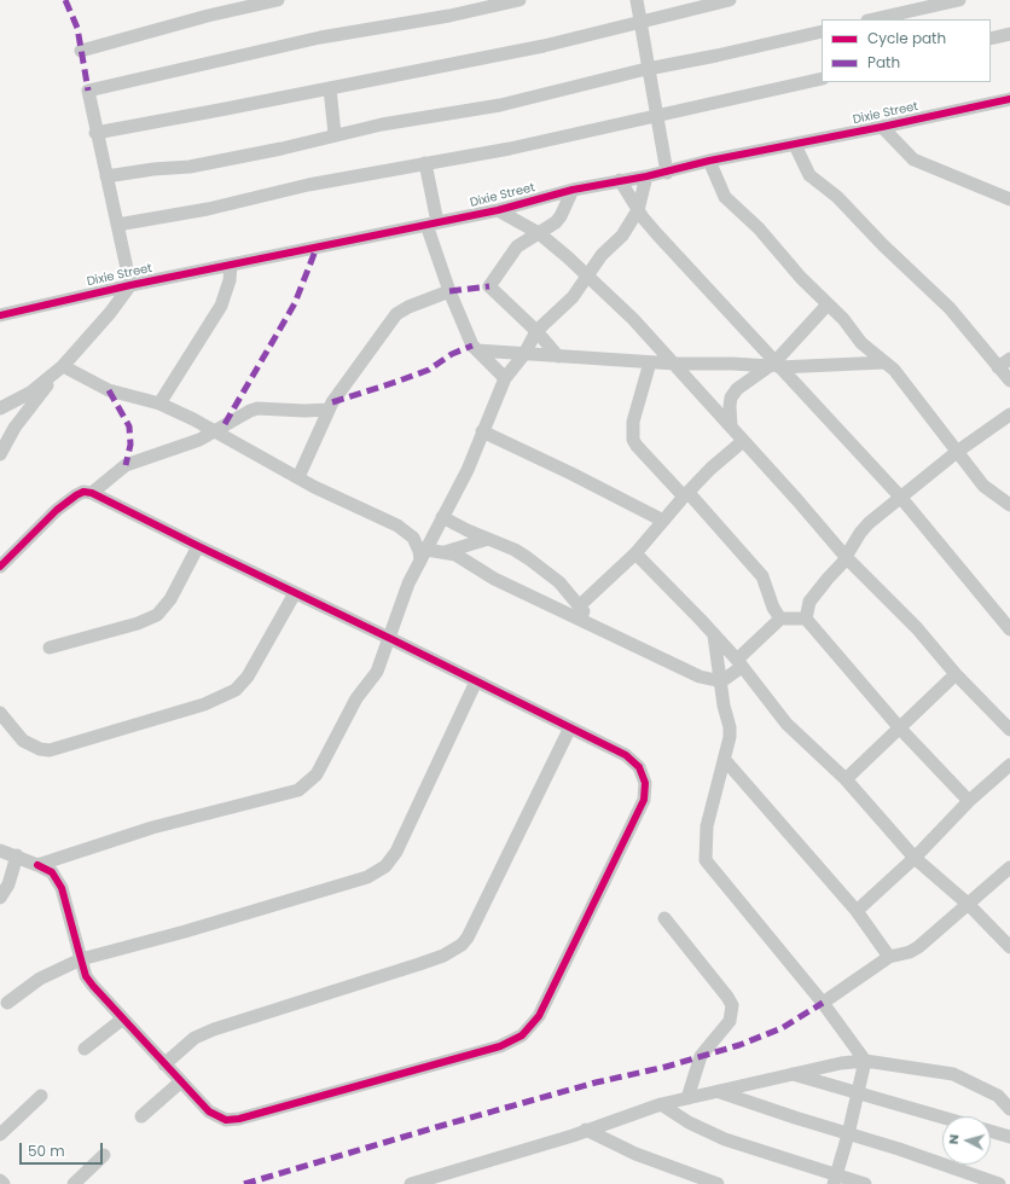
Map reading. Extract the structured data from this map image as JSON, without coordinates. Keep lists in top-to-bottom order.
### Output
{
  "streets": {
    "street": ["Dixie Street"]
  },
  "legend": ["Cycle path", "Path"],
  "scale_bar": "50 m",
  "north": "left"
}
